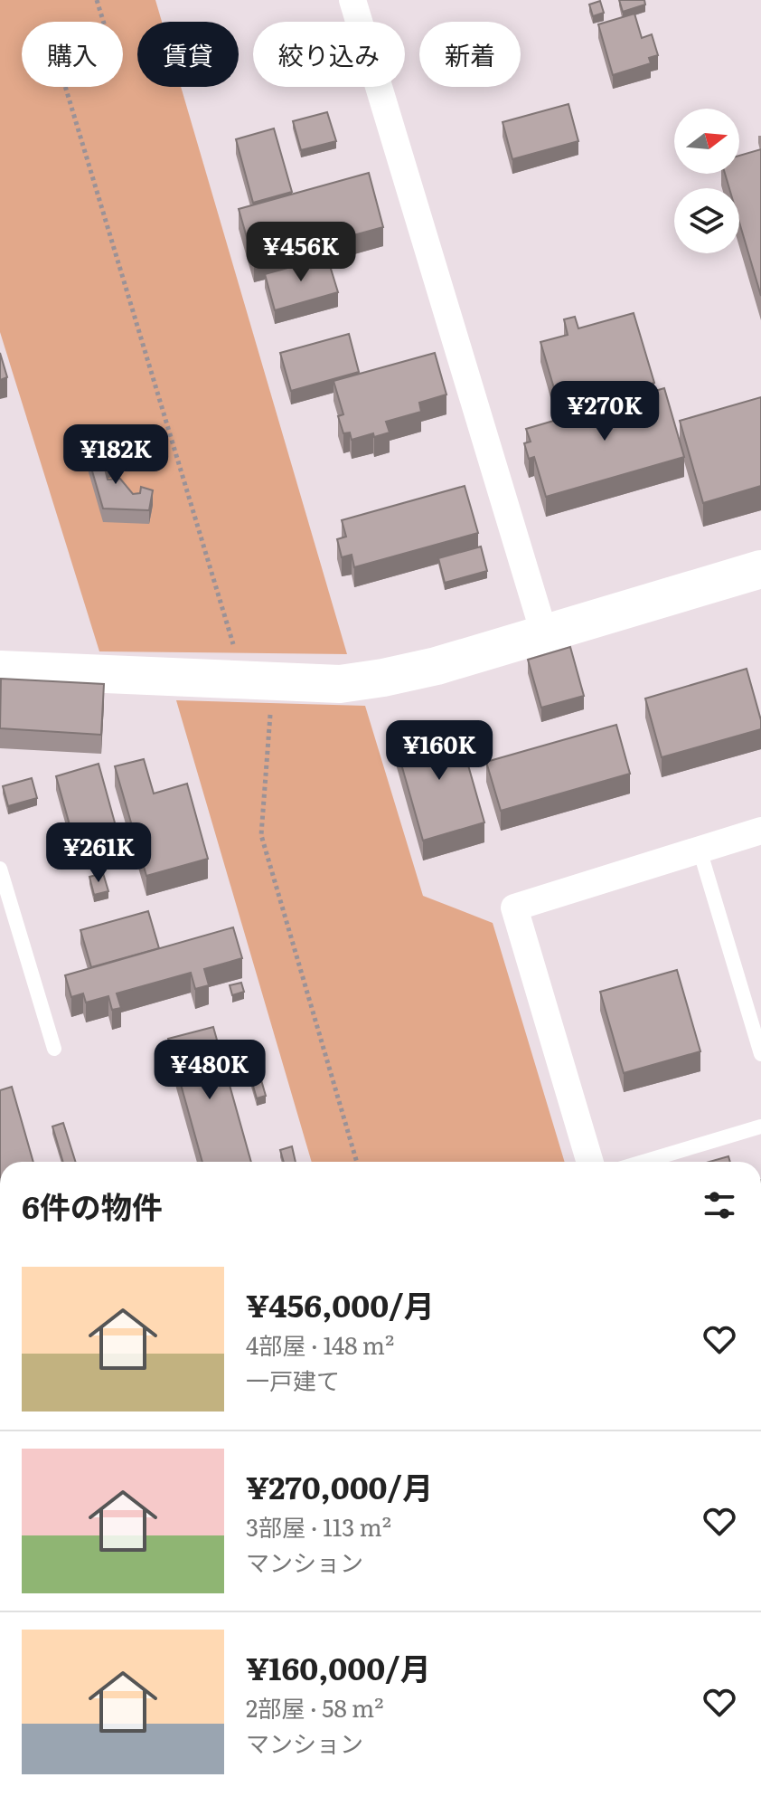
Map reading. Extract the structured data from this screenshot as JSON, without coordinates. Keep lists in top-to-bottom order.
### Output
{
  "north": "right",
  "page": {
    "chip": [
      "購入",
      "賃貸",
      "絞り込み",
      "新着"
    ],
    "price": [
      "¥456K",
      "¥270K",
      "¥182K",
      "¥160K",
      "¥261K",
      "¥480K"
    ],
    "heading": "6件の物件",
    "list": [
      {
        "name": "¥456,000/月",
        "note": "4部屋 · 148 m² · 一戸建て"
      },
      {
        "name": "¥270,000/月",
        "note": "3部屋 · 113 m² · マンション"
      },
      {
        "name": "¥160,000/月",
        "note": "2部屋 · 58 m² · マンション"
      }
    ]
  }
}
